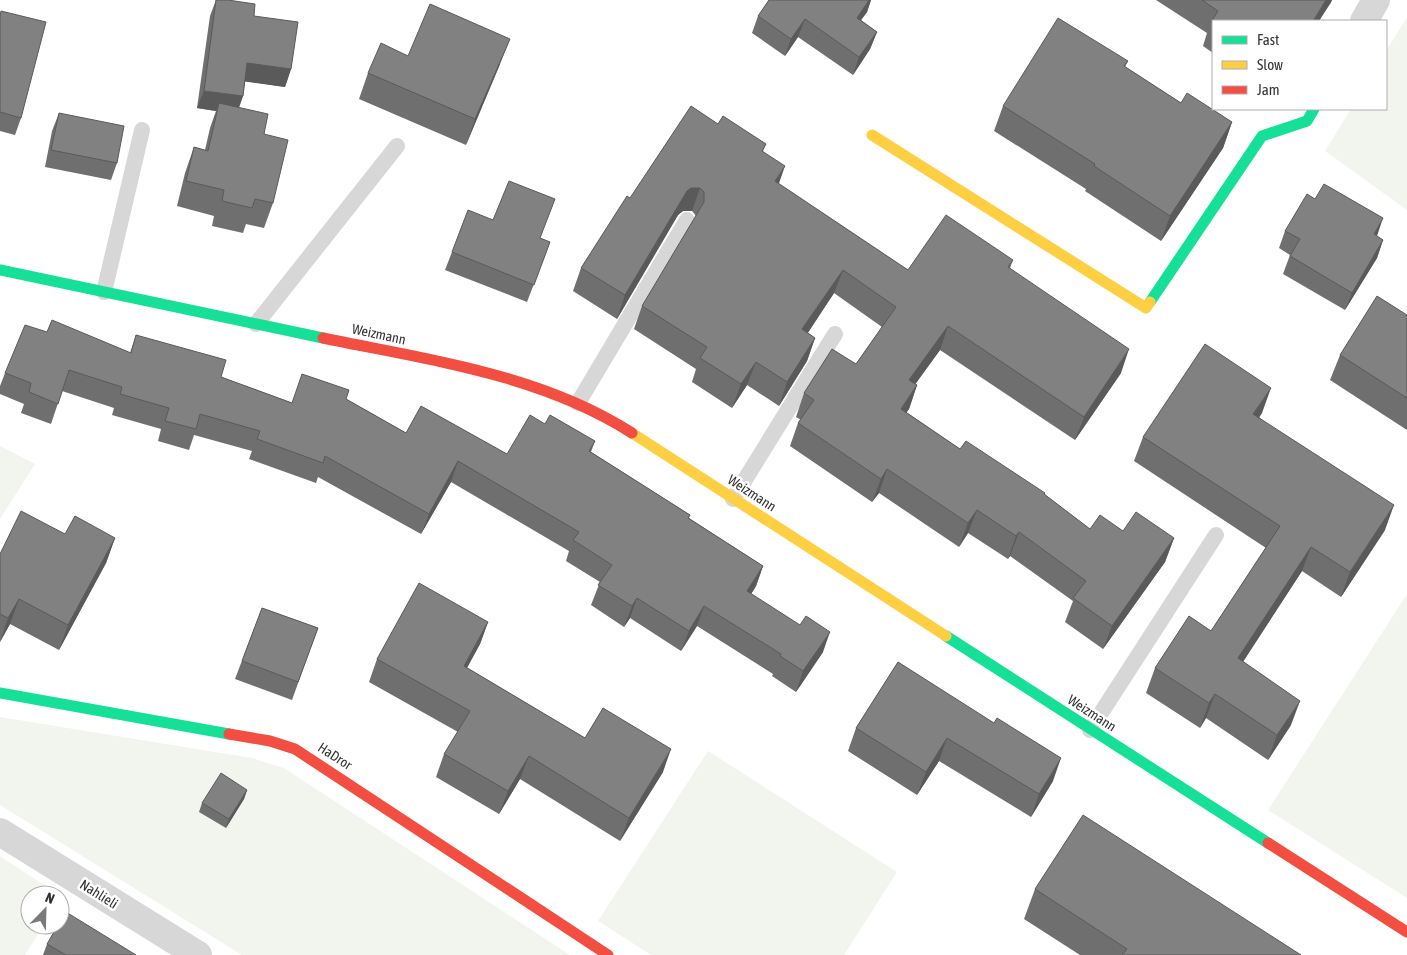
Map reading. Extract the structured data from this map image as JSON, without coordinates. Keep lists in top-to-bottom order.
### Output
{
  "streets": {
    "street": ["Weizmann", "HaDror", "Nahlieli"]
  },
  "legend": ["Fast", "Slow", "Jam"],
  "north": "top right"
}
